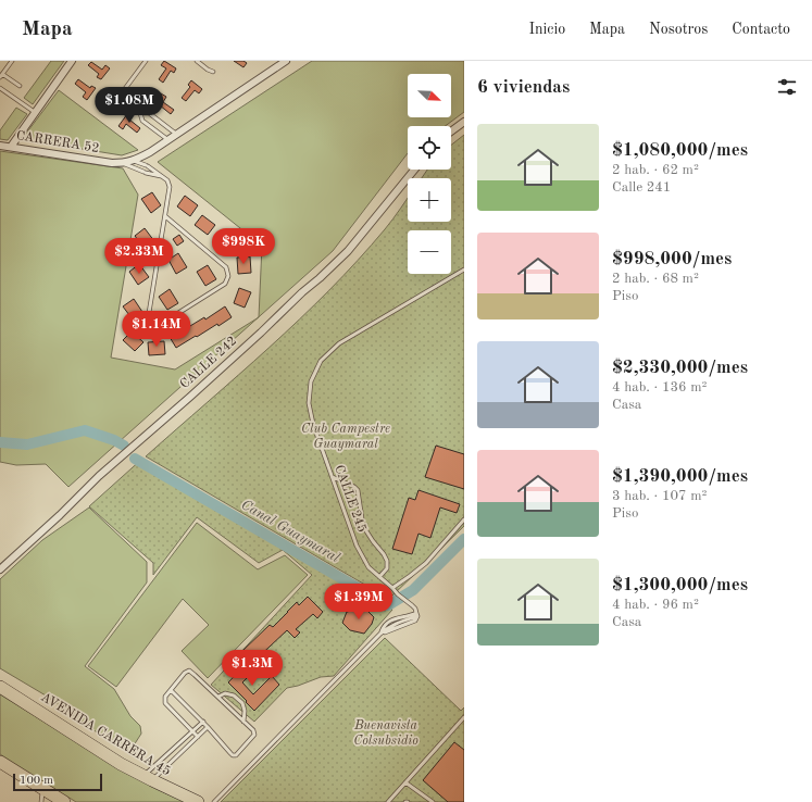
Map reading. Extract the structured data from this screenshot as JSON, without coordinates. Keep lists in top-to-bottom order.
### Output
{
  "streets": {
    "highway": ["AVENIDA CARRERA 45"],
    "street": ["CARRERA 52", "CALLE 242"],
    "lane": ["CALLE 245"]
  },
  "water": ["Canal Guaymaral"],
  "parks": ["Club Campestre Guaymaral", "Buenavista Colsubsidio"],
  "scale_bar": "100 m",
  "north": "bottom right",
  "page": {
    "header": "Mapa",
    "nav": [
      "Inicio",
      "Mapa",
      "Nosotros",
      "Contacto"
    ],
    "heading": "6 viviendas",
    "map_buttons": ["+", "−"],
    "price": [
      "$1.08M",
      "$998K",
      "$2.33M",
      "$1.14M",
      "$1.39M",
      "$1.3M"
    ],
    "list": [
      {
        "name": "$1,080,000/mes",
        "note": "2 hab. · 62 m² · Calle 241"
      },
      {
        "name": "$998,000/mes",
        "note": "2 hab. · 68 m² · Piso"
      },
      {
        "name": "$2,330,000/mes",
        "note": "4 hab. · 136 m² · Casa"
      },
      {
        "name": "$1,390,000/mes",
        "note": "3 hab. · 107 m² · Piso"
      },
      {
        "name": "$1,300,000/mes",
        "note": "4 hab. · 96 m² · Casa"
      }
    ],
    "scale": "100 m"
  }
}
